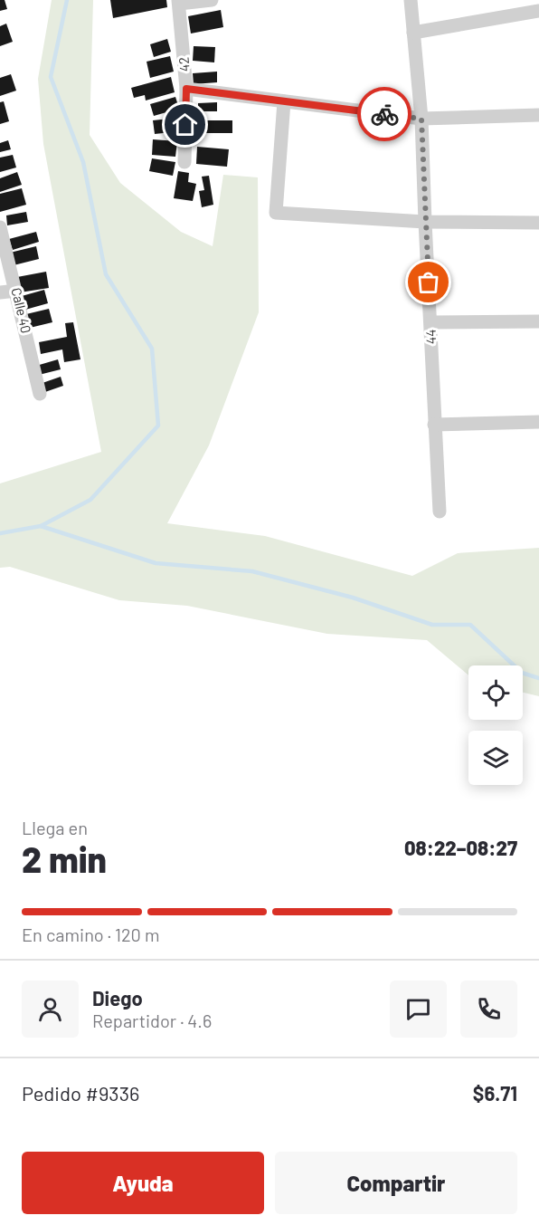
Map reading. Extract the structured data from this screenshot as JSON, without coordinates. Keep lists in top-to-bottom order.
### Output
{
  "streets": {
    "street": ["42", "Calle 40", "44"]
  },
  "page": {
    "heading": ["2 min", "Llega en", "08:22–08:27"],
    "panel": [
      "Diego",
      "Repartidor · 4.6",
      "Pedido #9336",
      "$6.71"
    ],
    "bar": "En camino · 120 m",
    "buttons": ["Ayuda", "Compartir"]
  }
}
